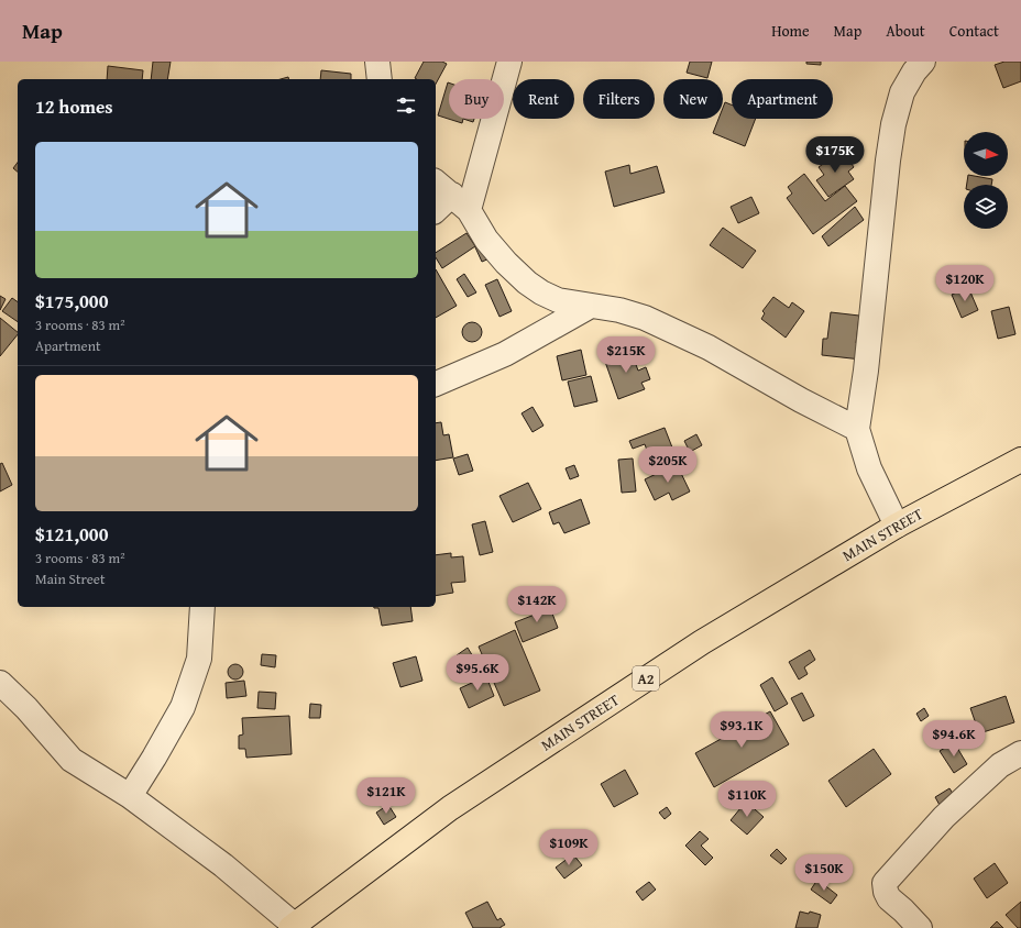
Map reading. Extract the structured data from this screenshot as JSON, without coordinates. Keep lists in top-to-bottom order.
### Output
{
  "streets": {
    "highway": ["MAIN STREET", "A2"]
  },
  "north": "right",
  "page": {
    "header": "Map",
    "nav": [
      "Home",
      "Map",
      "About",
      "Contact"
    ],
    "chip": [
      "Buy",
      "Rent",
      "Filters",
      "New",
      "Apartment"
    ],
    "heading": "12 homes",
    "list": [
      {
        "name": "$175,000",
        "note": "3 rooms · 83 m² · Apartment"
      },
      {
        "name": "$121,000",
        "note": "3 rooms · 83 m² · Main Street"
      }
    ],
    "price": [
      "$175K",
      "$120K",
      "$215K",
      "$205K",
      "$142K",
      "$95.6K",
      "$93.1K",
      "$94.6K",
      "$121K",
      "$110K",
      "$109K",
      "$150K"
    ]
  }
}
